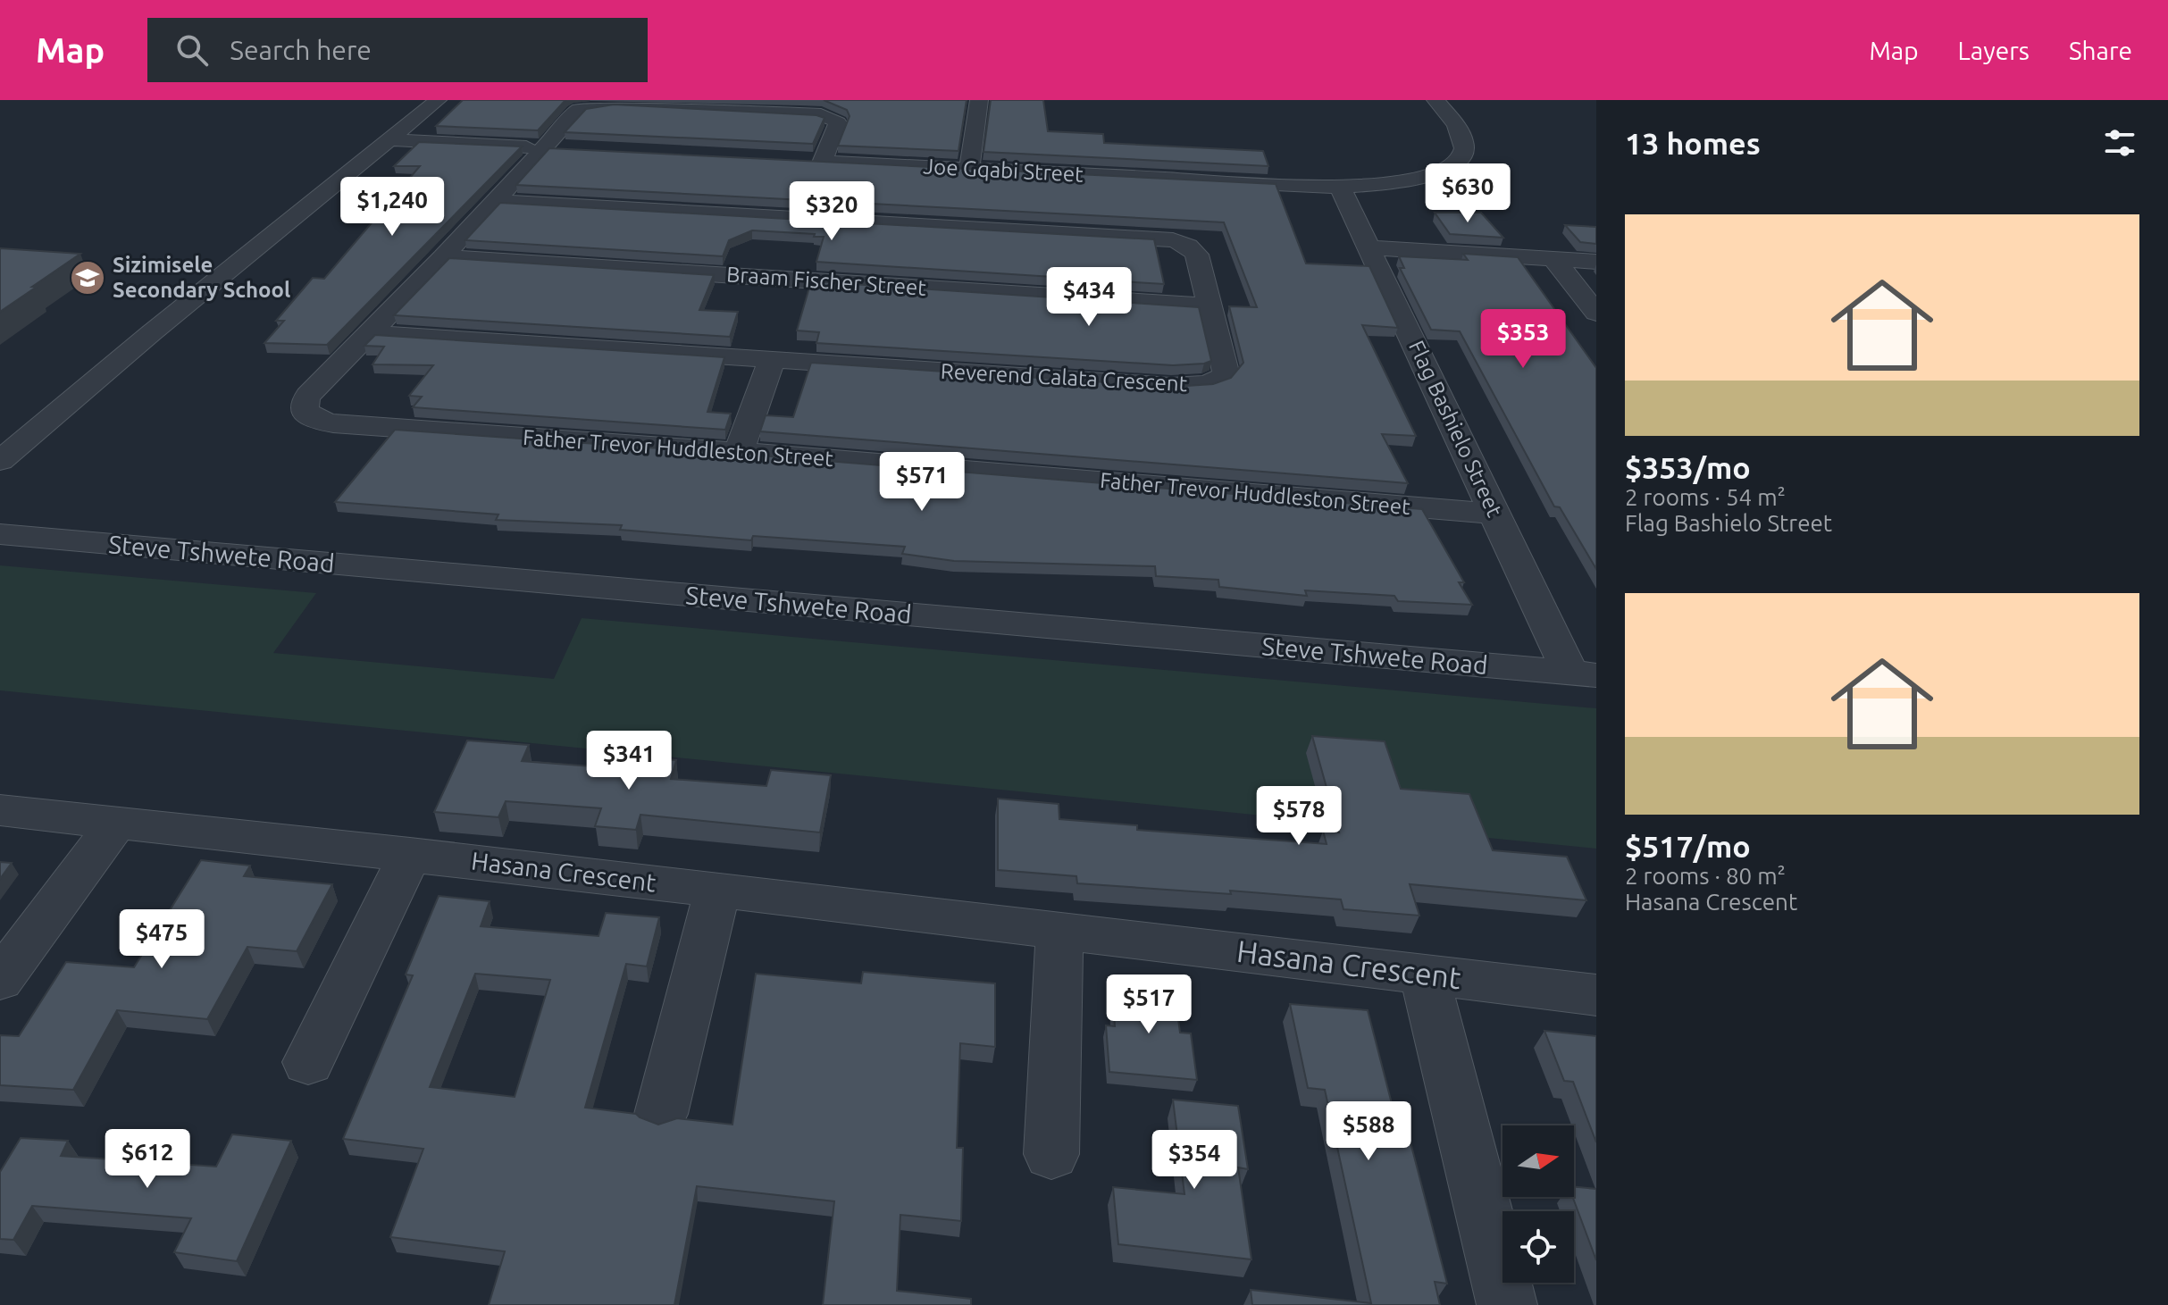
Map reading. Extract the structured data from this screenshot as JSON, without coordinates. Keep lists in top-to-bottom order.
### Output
{
  "streets": {
    "street": [
      "Joe Gqabi Street",
      "Braam Fischer Street",
      "Reverend Calata Crescent",
      "Flag Bashielo Street",
      "Father Trevor Huddleston Street",
      "Steve Tshwete Road",
      "Hasana Crescent"
    ]
  },
  "crossings": [
    ["Joe Gqabi Street", "Flag Bashielo Street"],
    ["Joe Gqabi Street", "Father Trevor Huddleston Street"],
    ["Braam Fischer Street", "Reverend Calata Crescent"],
    ["Braam Fischer Street", "Father Trevor Huddleston Street"],
    ["Reverend Calata Crescent", "Father Trevor Huddleston Street"],
    ["Flag Bashielo Street", "Father Trevor Huddleston Street"],
    ["Flag Bashielo Street", "Steve Tshwete Road"]
  ],
  "places": {
    "school or university": ["Sizimisele Secondary School"]
  },
  "north": "right",
  "page": {
    "header": "Map",
    "search": "Search here",
    "nav": ["Map", "Layers", "Share"],
    "heading": "13 homes",
    "price": [
      "$630",
      "$1,240",
      "$320",
      "$434",
      "$353",
      "$571",
      "$341",
      "$578",
      "$475",
      "$517",
      "$588",
      "$612",
      "$354"
    ],
    "list": [
      {
        "name": "$353/mo",
        "note": "2 rooms · 54 m² · Flag Bashielo Street"
      },
      {
        "name": "$517/mo",
        "note": "2 rooms · 80 m² · Hasana Crescent"
      }
    ]
  }
}
